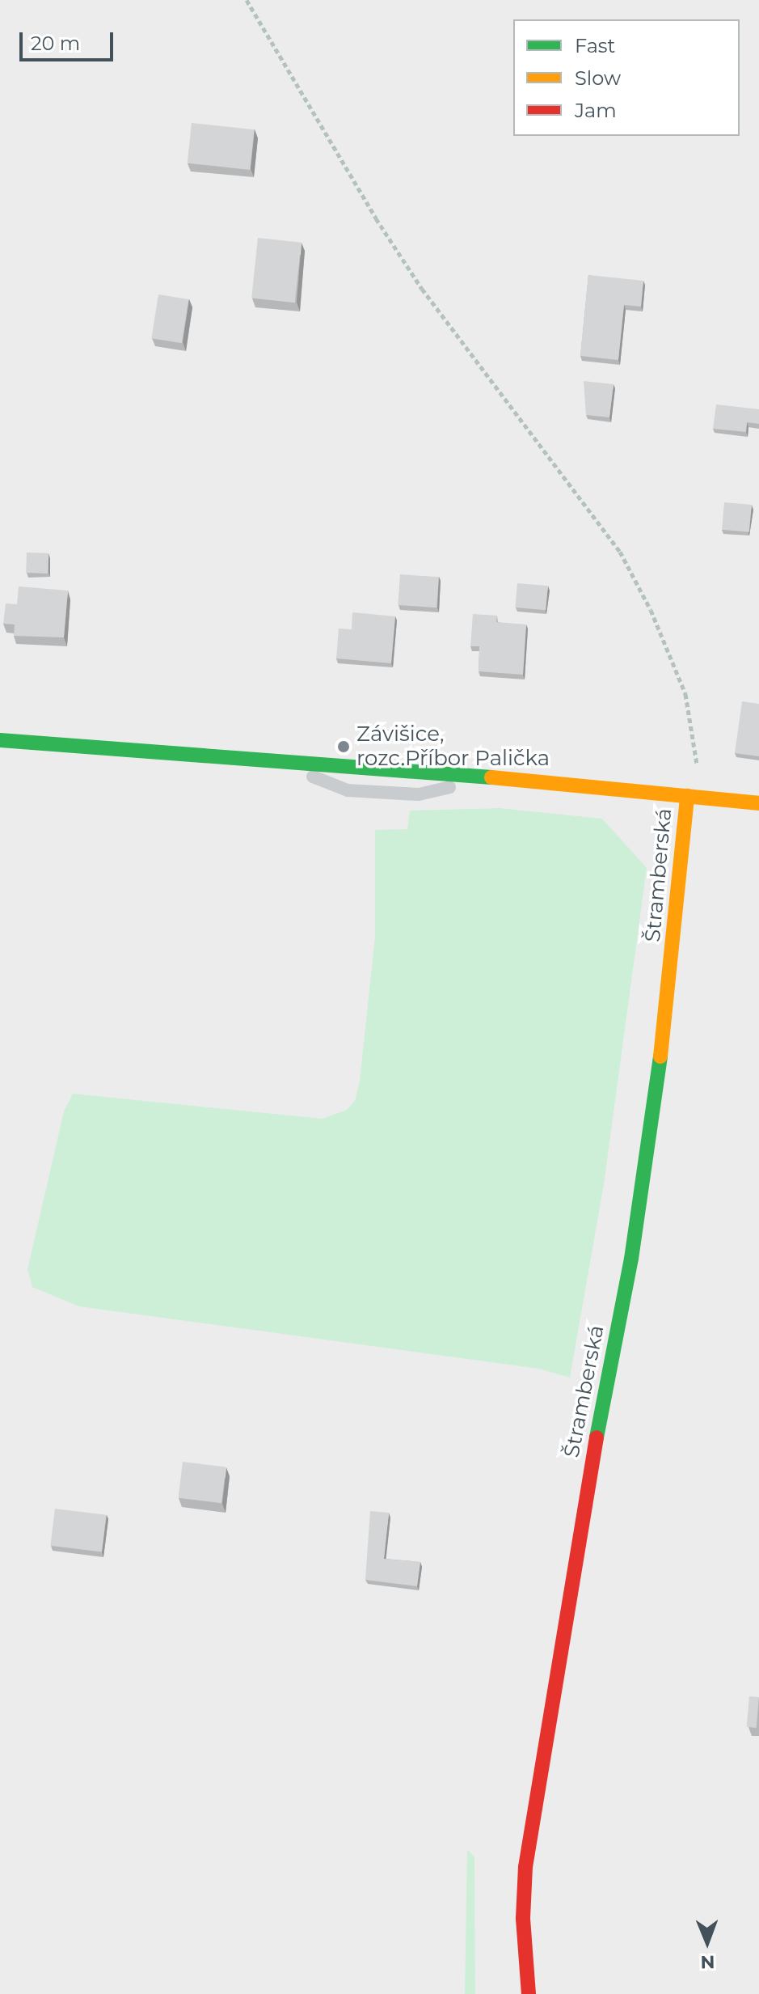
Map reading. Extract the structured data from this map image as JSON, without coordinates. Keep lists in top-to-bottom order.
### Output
{
  "streets": {
    "street": ["Štramberská"]
  },
  "places": ["Závišice, rozc.Příbor Palička"],
  "legend": ["Fast", "Slow", "Jam"],
  "scale_bar": "20 m",
  "north": "bottom"
}
